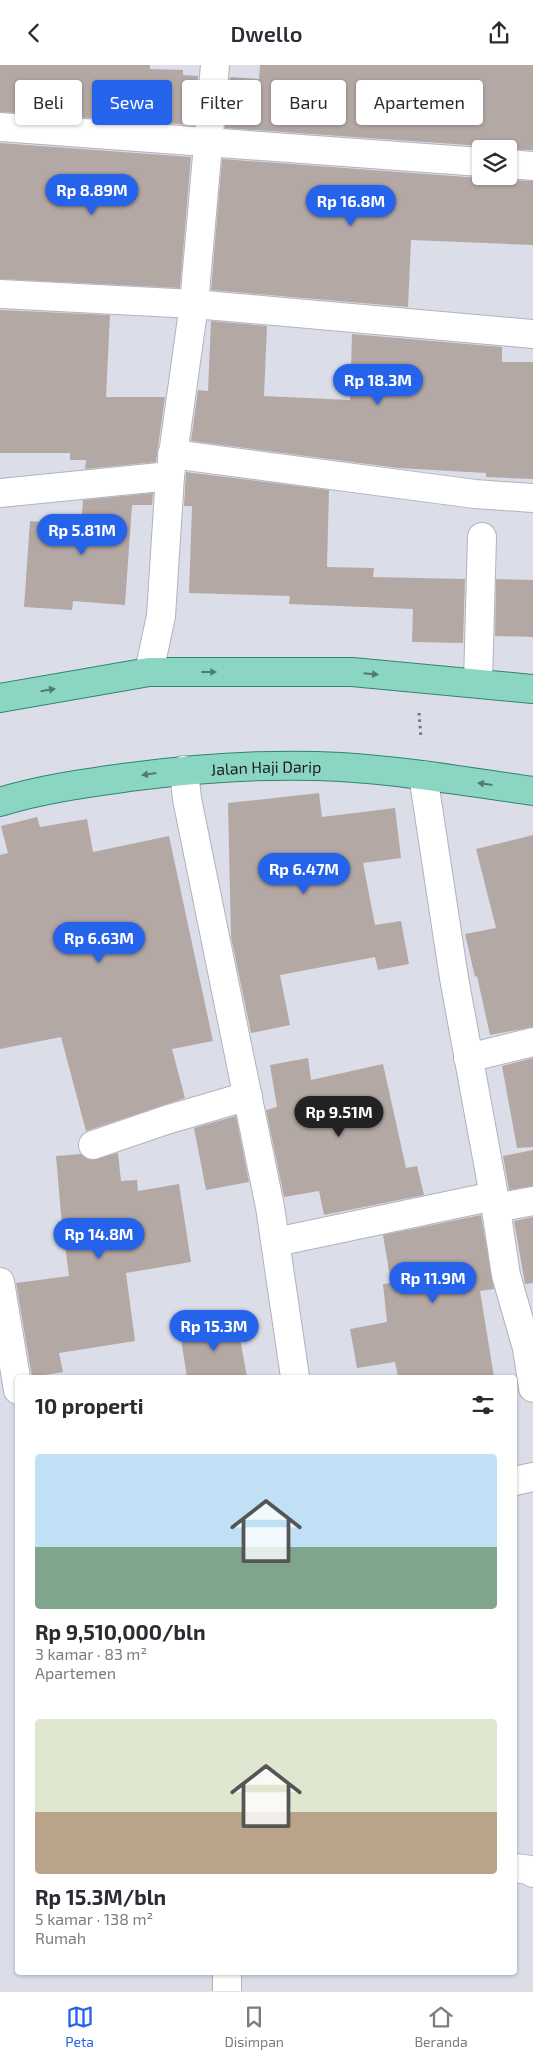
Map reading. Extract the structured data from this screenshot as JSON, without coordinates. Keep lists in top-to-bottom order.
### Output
{
  "streets": {
    "main road": ["Jalan Haji Darip"]
  },
  "page": {
    "header": "Dwello",
    "chip": [
      "Beli",
      "Sewa",
      "Filter",
      "Baru",
      "Apartemen"
    ],
    "price": [
      "Rp 8.89M",
      "Rp 16.8M",
      "Rp 18.3M",
      "Rp 5.81M",
      "Rp 6.47M",
      "Rp 6.63M",
      "Rp 9.51M",
      "Rp 14.8M",
      "Rp 11.9M",
      "Rp 15.3M"
    ],
    "heading": "10 properti",
    "list": [
      {
        "name": "Rp 9,510,000/bln",
        "note": "3 kamar · 83 m² · Apartemen"
      },
      {
        "name": "Rp 15.3M/bln",
        "note": "5 kamar · 138 m² · Rumah"
      }
    ],
    "tabs": ["Peta", "Disimpan", "Beranda"]
  }
}
